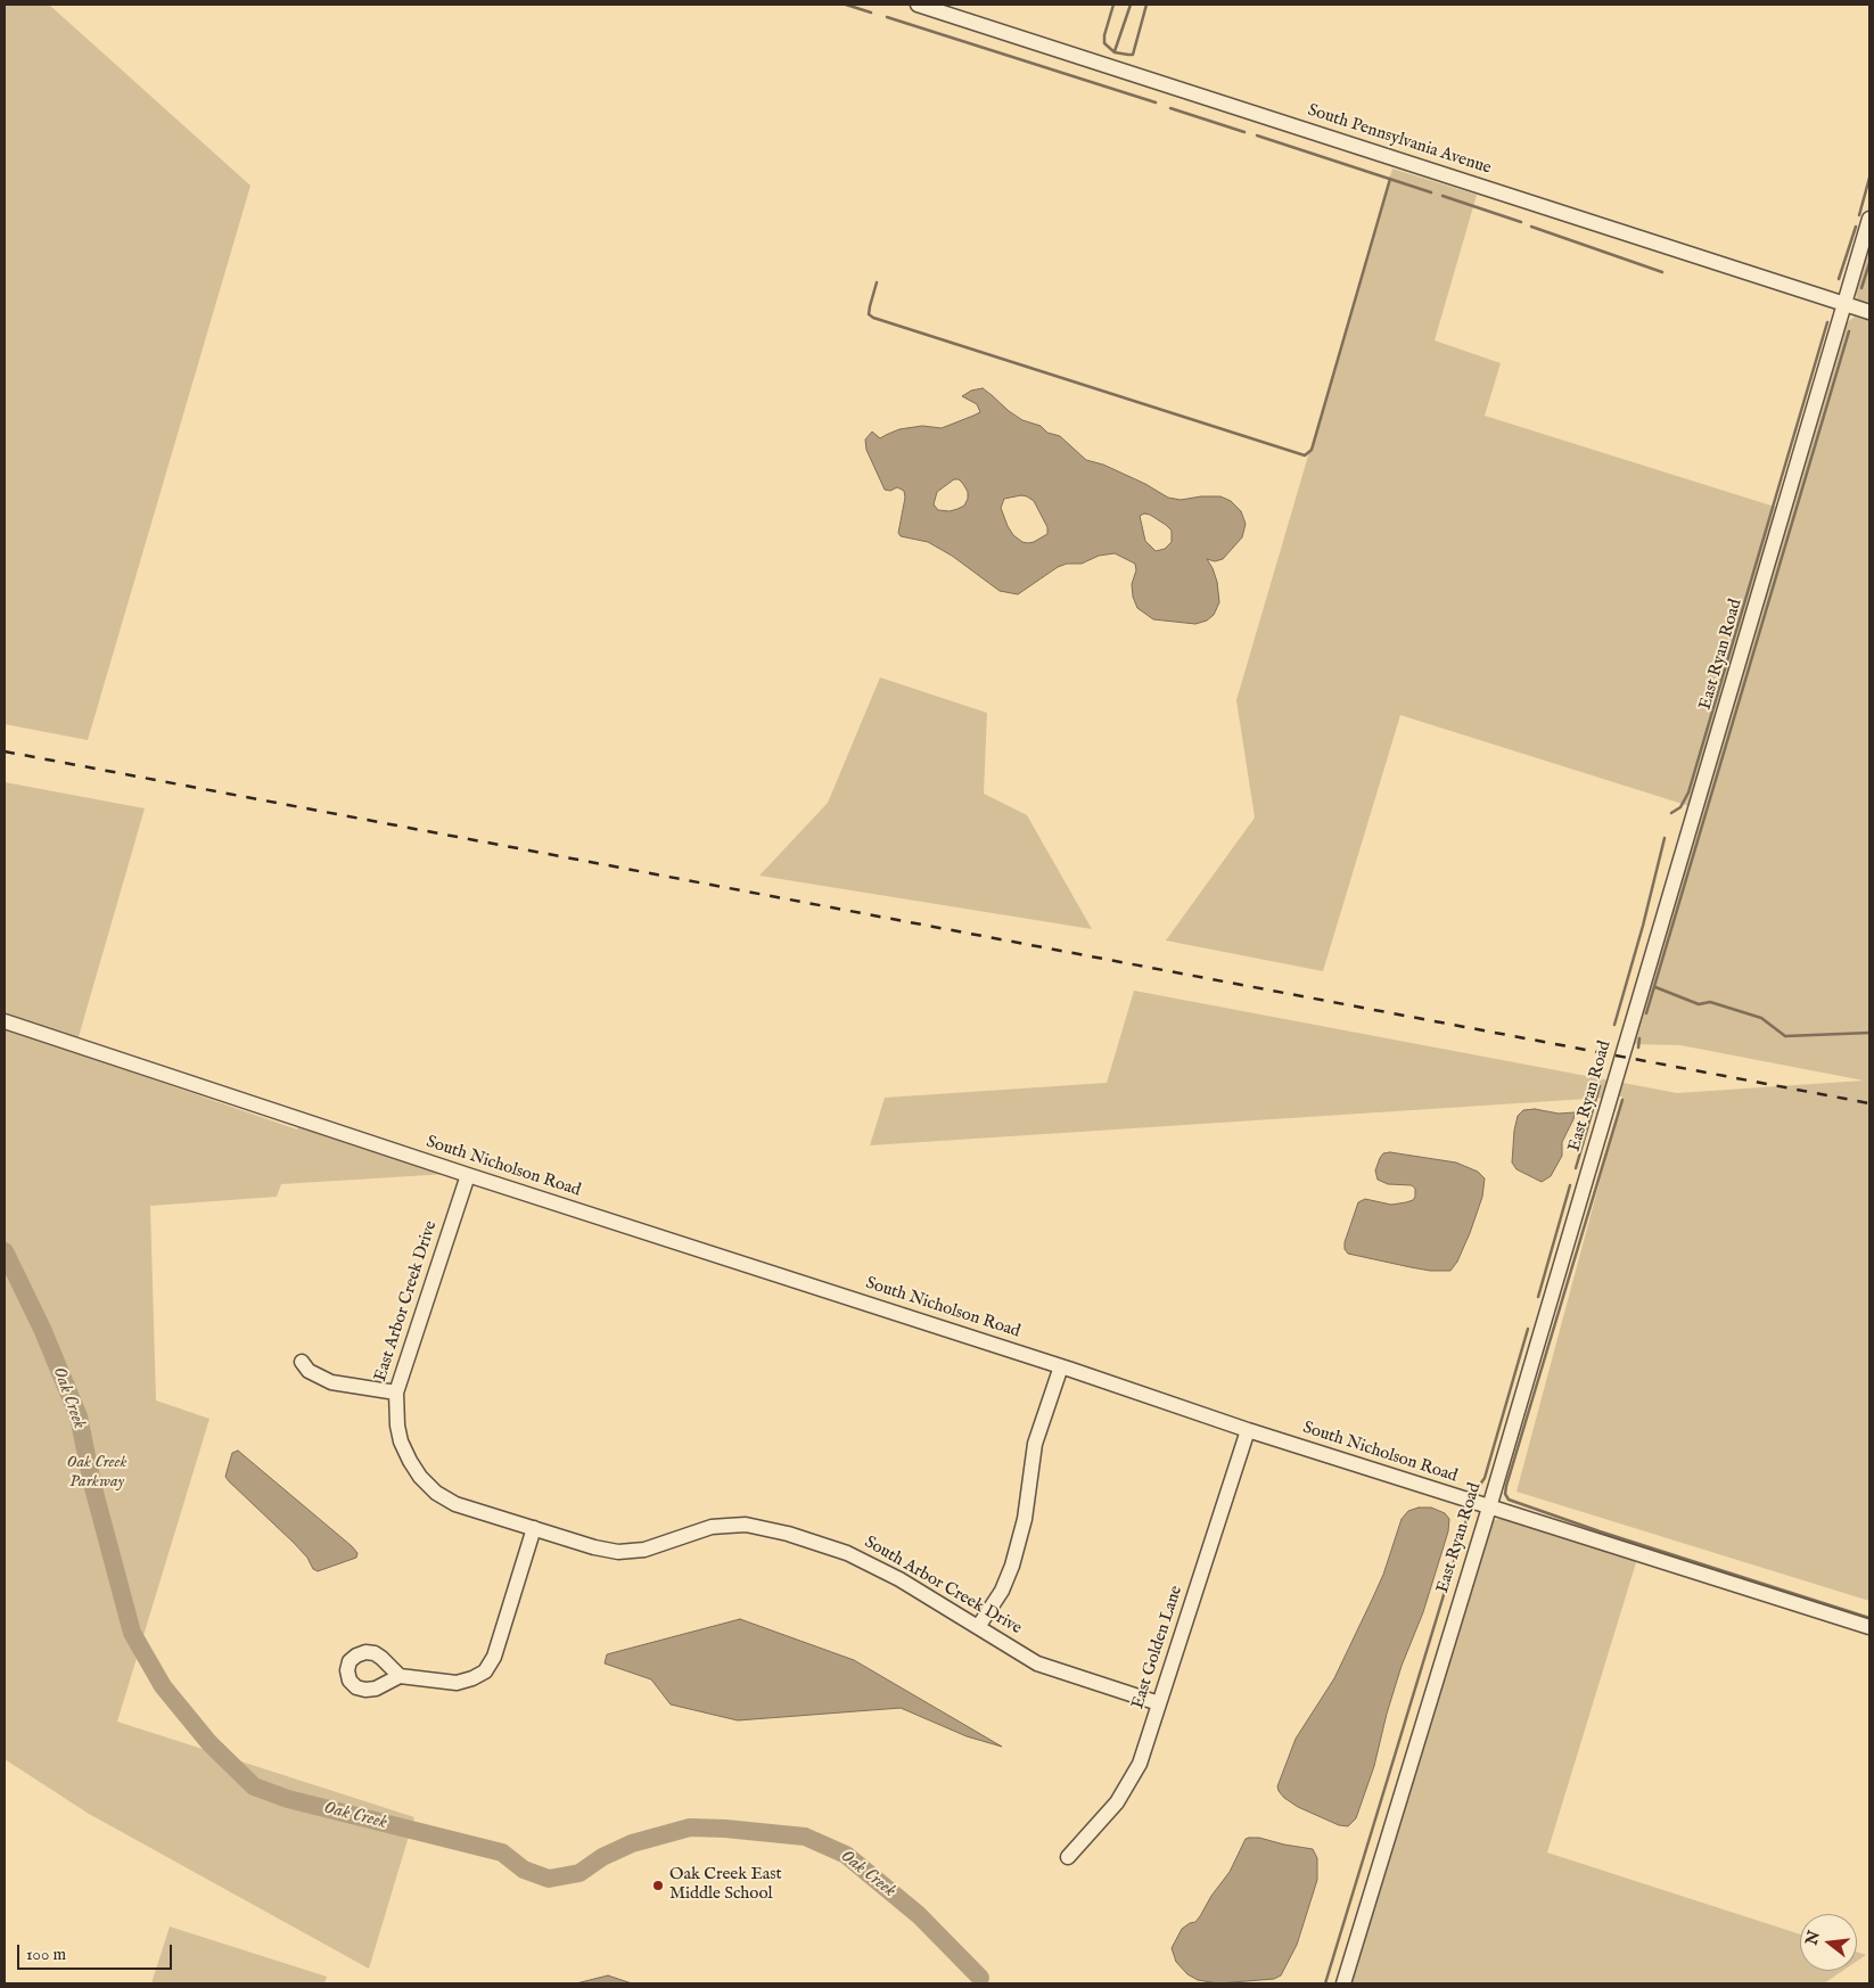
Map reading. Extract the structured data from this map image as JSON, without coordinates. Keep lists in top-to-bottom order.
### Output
{
  "streets": {
    "street": [
      "South Pennsylvania Avenue",
      "East Ryan Road",
      "South Nicholson Road",
      "East Arbor Creek Drive",
      "South Arbor Creek Drive",
      "East Golden Lane"
    ]
  },
  "crossings": [
    ["South Pennsylvania Avenue", "East Ryan Road"],
    ["East Ryan Road", "South Nicholson Road"],
    ["South Nicholson Road", "East Arbor Creek Drive"],
    ["South Nicholson Road", "East Golden Lane"],
    ["East Arbor Creek Drive", "South Arbor Creek Drive"],
    ["South Arbor Creek Drive", "East Golden Lane"]
  ],
  "water": ["Oak Creek"],
  "parks": ["Oak Creek Parkway"],
  "places": ["Oak Creek East Middle School"],
  "scale_bar": "100 m",
  "north": "left"
}
